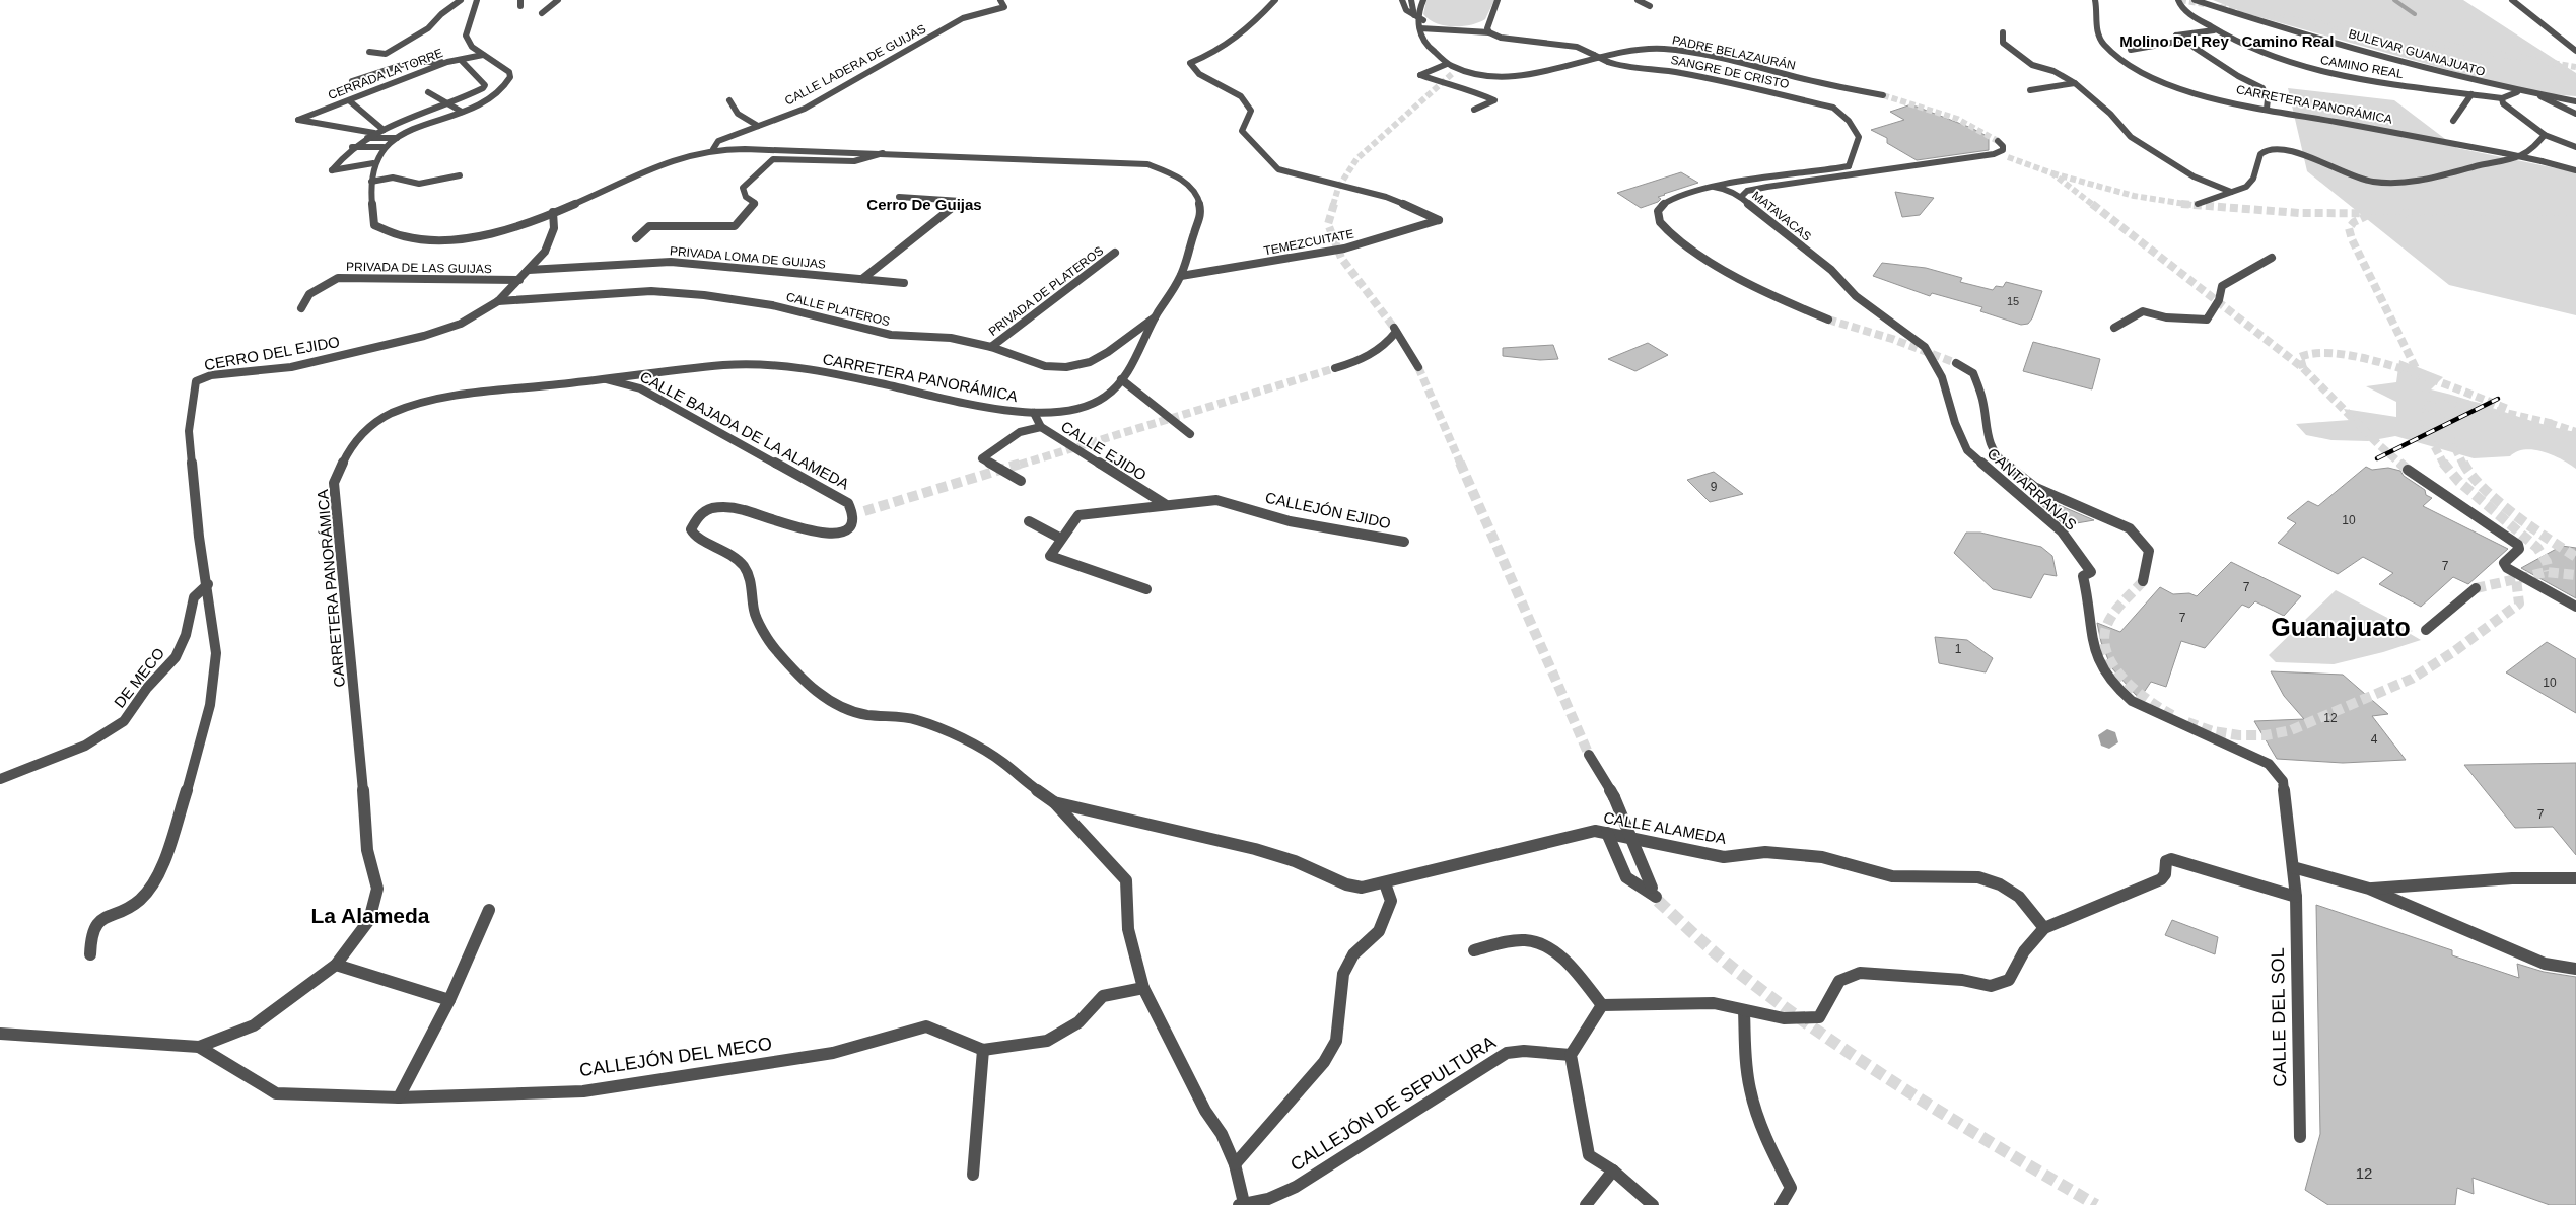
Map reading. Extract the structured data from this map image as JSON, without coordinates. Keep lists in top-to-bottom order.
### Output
{
  "streets": {
    "street": [
      "PADRE BELAZAURÁN",
      "BULEVAR GUANAJUATO",
      "CALLE LADERA DE GUIJAS",
      "CAMINO REAL",
      "SANGRE DE CRISTO",
      "CERRADA LA TORRE",
      "CARRETERA PANORÁMICA",
      "MATAVACAS",
      "TEMEZCUITATE",
      "PRIVADA LOMA DE GUIJAS",
      "PRIVADA DE LAS GUIJAS",
      "PRIVADA DE PLATEROS",
      "CALLE PLATEROS",
      "CERRO DEL EJIDO",
      "CALLE BAJADA DE LA ALAMEDA",
      "CALLE EJIDO",
      "CANTARRANAS",
      "CALLEJÓN EJIDO",
      "DE MECO",
      "CALLE ALAMEDA",
      "CALLE DEL SOL",
      "CALLEJÓN DEL MECO",
      "CALLEJÓN DE SEPULTURA"
    ]
  },
  "crossings": [
    ["CALLE LADERA DE GUIJAS", "CARRETERA PANORÁMICA"],
    ["CERRADA LA TORRE", "CARRETERA PANORÁMICA"],
    ["CARRETERA PANORÁMICA", "TEMEZCUITATE"],
    ["CARRETERA PANORÁMICA", "CALLE PLATEROS"],
    ["CARRETERA PANORÁMICA", "CERRO DEL EJIDO"],
    ["CARRETERA PANORÁMICA", "CALLE BAJADA DE LA ALAMEDA"],
    ["CARRETERA PANORÁMICA", "CALLE EJIDO"],
    ["CARRETERA PANORÁMICA", "CALLEJÓN DEL MECO"],
    ["MATAVACAS", "CANTARRANAS"],
    ["PRIVADA LOMA DE GUIJAS", "CERRO DEL EJIDO"],
    ["PRIVADA DE LAS GUIJAS", "CERRO DEL EJIDO"],
    ["PRIVADA DE PLATEROS", "CALLE PLATEROS"],
    ["CALLE PLATEROS", "CERRO DEL EJIDO"],
    ["CERRO DEL EJIDO", "DE MECO"],
    ["CALLE BAJADA DE LA ALAMEDA", "CALLE ALAMEDA"],
    ["CALLE EJIDO", "CALLEJÓN EJIDO"],
    ["CANTARRANAS", "CALLE DEL SOL"]
  ],
  "districts": [
    "Molino Del Rey",
    "Camino Real",
    "Cerro De Guijas",
    "Guanajuato",
    "La Alameda"
  ],
  "house_numbers": [
    "15",
    "9",
    "10",
    "7",
    "7",
    "7",
    "1",
    "10",
    "12",
    "4",
    "7",
    "12"
  ]
}
